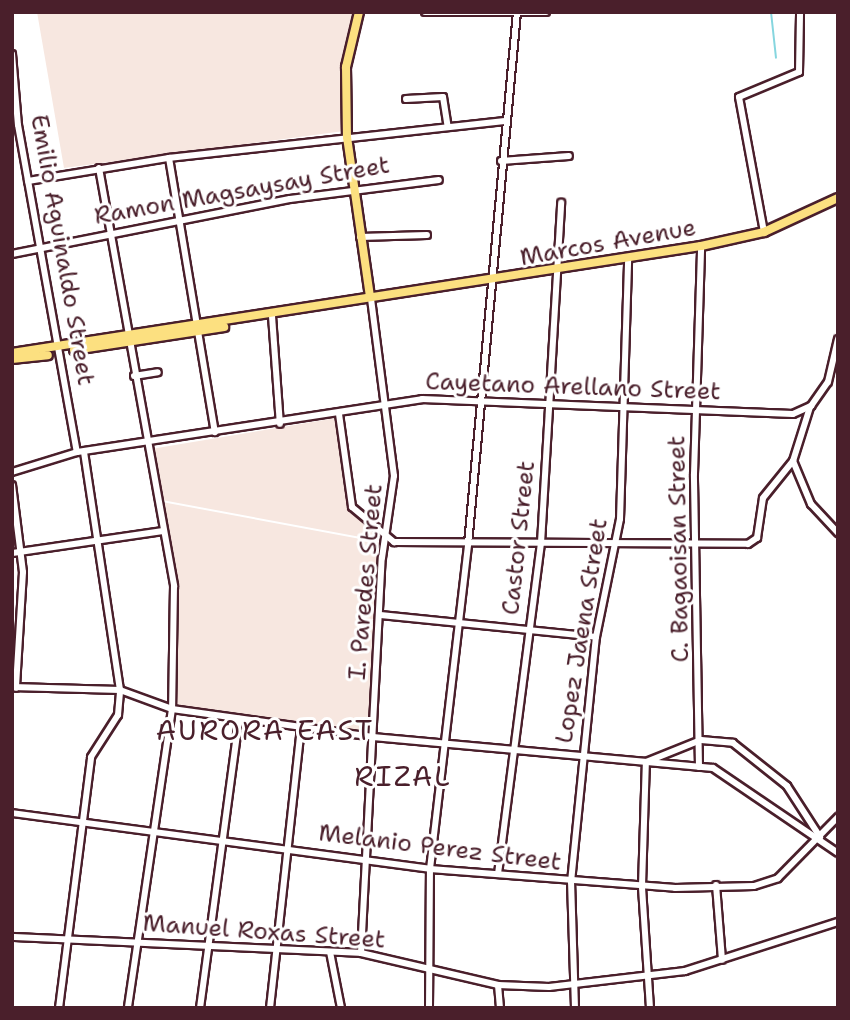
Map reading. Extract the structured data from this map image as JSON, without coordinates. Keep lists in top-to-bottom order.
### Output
{
  "streets": {
    "main road": ["Marcos Avenue"],
    "street": [
      "Ramon Magsaysay Street",
      "Emilio Aguinaldo Street",
      "Cayetano Arellano Street",
      "Castor Street",
      "C. Bagaoisan Street",
      "I. Paredes Street",
      "Lopez Jaena Street",
      "Melanio Perez Street",
      "Manuel Roxas Street"
    ]
  },
  "crossings": [
    ["Ramon Magsaysay Street", "Emilio Aguinaldo Street"],
    ["Marcos Avenue", "Emilio Aguinaldo Street"],
    ["Marcos Avenue", "Castor Street"],
    ["Marcos Avenue", "C. Bagaoisan Street"],
    ["Marcos Avenue", "I. Paredes Street"],
    ["Marcos Avenue", "Lopez Jaena Street"],
    ["Emilio Aguinaldo Street", "Cayetano Arellano Street"],
    ["Emilio Aguinaldo Street", "Melanio Perez Street"],
    ["Emilio Aguinaldo Street", "Manuel Roxas Street"],
    ["Cayetano Arellano Street", "Castor Street"],
    ["Cayetano Arellano Street", "C. Bagaoisan Street"],
    ["Cayetano Arellano Street", "I. Paredes Street"],
    ["Cayetano Arellano Street", "Lopez Jaena Street"],
    ["Castor Street", "Melanio Perez Street"],
    ["I. Paredes Street", "Melanio Perez Street"],
    ["I. Paredes Street", "Manuel Roxas Street"],
    ["Lopez Jaena Street", "Melanio Perez Street"],
    ["Lopez Jaena Street", "Manuel Roxas Street"]
  ],
  "districts": ["AURORA EAST", "RIZAL"]
}
